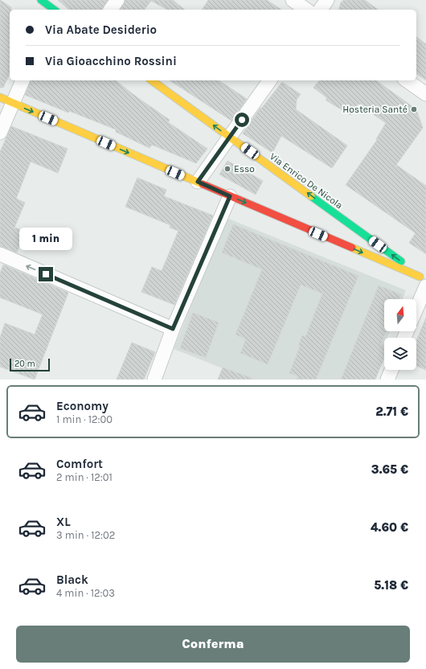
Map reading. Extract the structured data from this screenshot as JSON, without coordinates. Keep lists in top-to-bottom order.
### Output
{
  "streets": {
    "main road": ["Via Enrico De Nicola"]
  },
  "places": ["Hosteria Santé", "Esso"],
  "scale_bar": "20 m",
  "north": "top",
  "page": {
    "banner": ["Via Abate Desiderio", "Via Gioacchino Rossini"],
    "bubble": "1 min",
    "scale": "20 m",
    "list": [
      {
        "name": "Economy",
        "note": "1 min · 12:00",
        "value": "2.71 €"
      },
      {
        "name": "Comfort",
        "note": "2 min · 12:01",
        "value": "3.65 €"
      },
      {
        "name": "XL",
        "note": "3 min · 12:02",
        "value": "4.60 €"
      },
      {
        "name": "Black",
        "note": "4 min · 12:03",
        "value": "5.18 €"
      }
    ],
    "buttons": "Conferma"
  }
}
